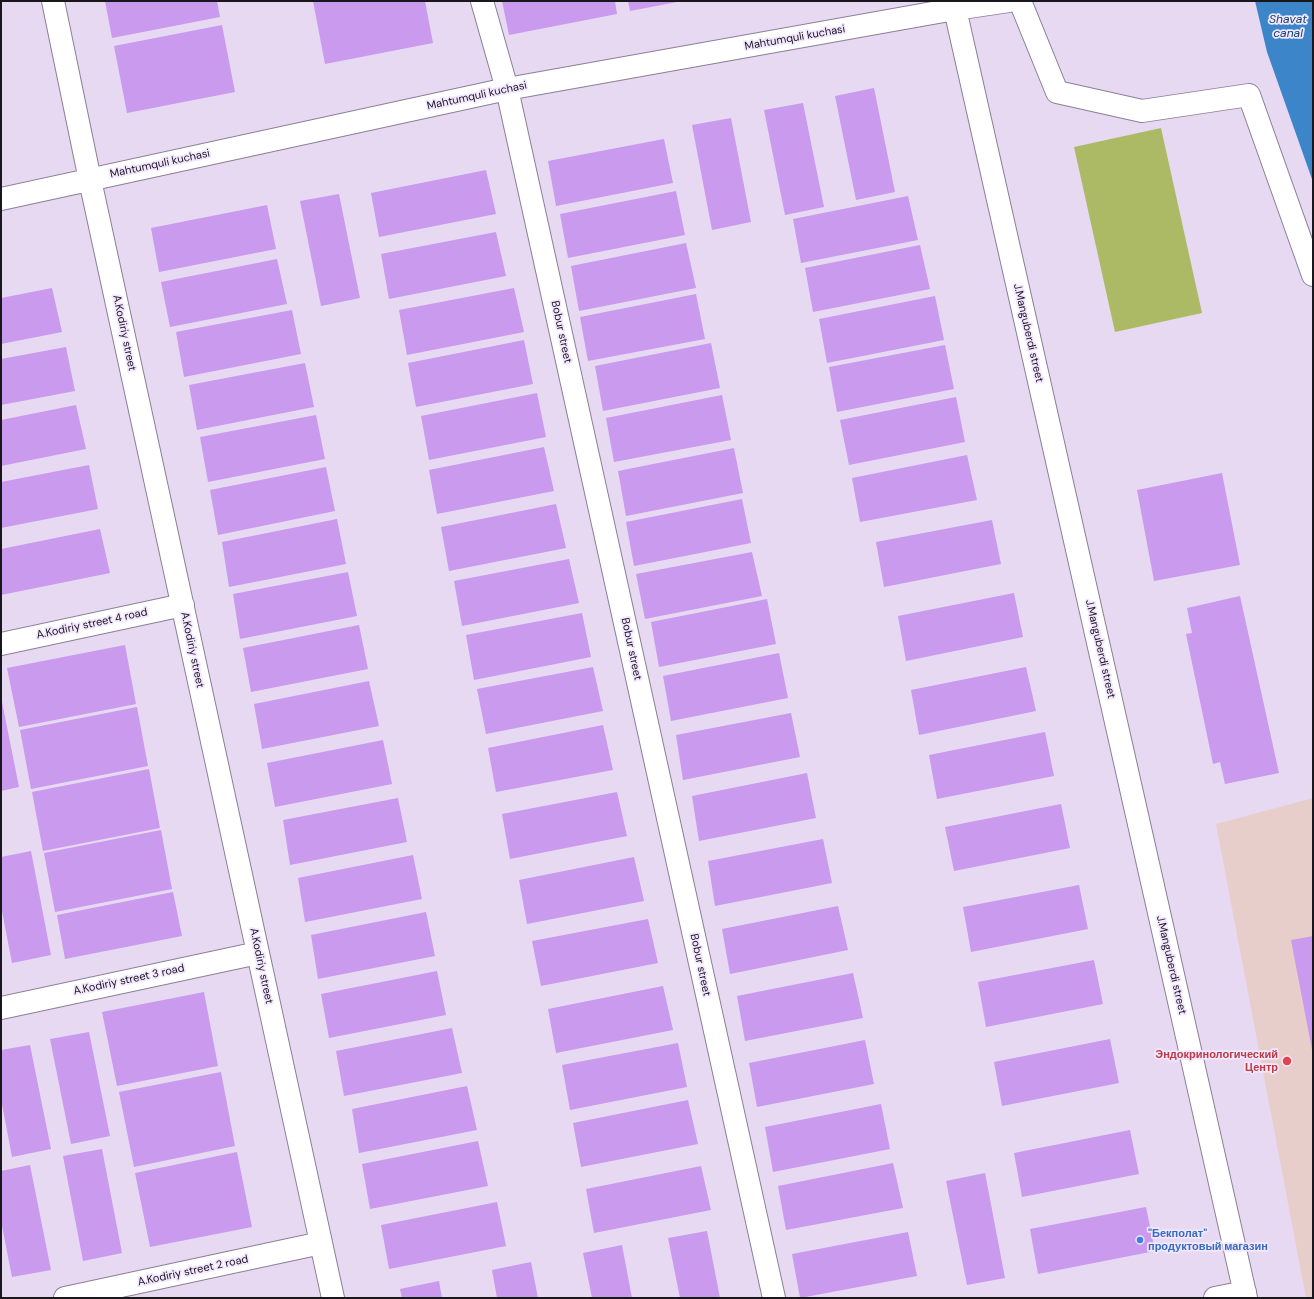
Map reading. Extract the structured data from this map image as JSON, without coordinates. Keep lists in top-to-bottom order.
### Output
{
  "streets": {
    "street": [
      "Mahtumquli kuchasi",
      "Bobur street",
      "A.Kodiriy street",
      "J.Manguberdi street",
      "A.Kodiriy street 4 road",
      "A.Kodiriy street 3 road",
      "A.Kodiriy street 2 road"
    ]
  },
  "crossings": [
    ["Mahtumquli kuchasi", "Bobur street"],
    ["Mahtumquli kuchasi", "A.Kodiriy street"],
    ["Mahtumquli kuchasi", "J.Manguberdi street"],
    ["A.Kodiriy street", "A.Kodiriy street 4 road"],
    ["A.Kodiriy street", "A.Kodiriy street 3 road"],
    ["A.Kodiriy street", "A.Kodiriy street 2 road"]
  ],
  "water": ["Shavat canal"],
  "places": ["Эндокринологический Центр", "\"Бекполат\" продуктовый магазин"]
}
